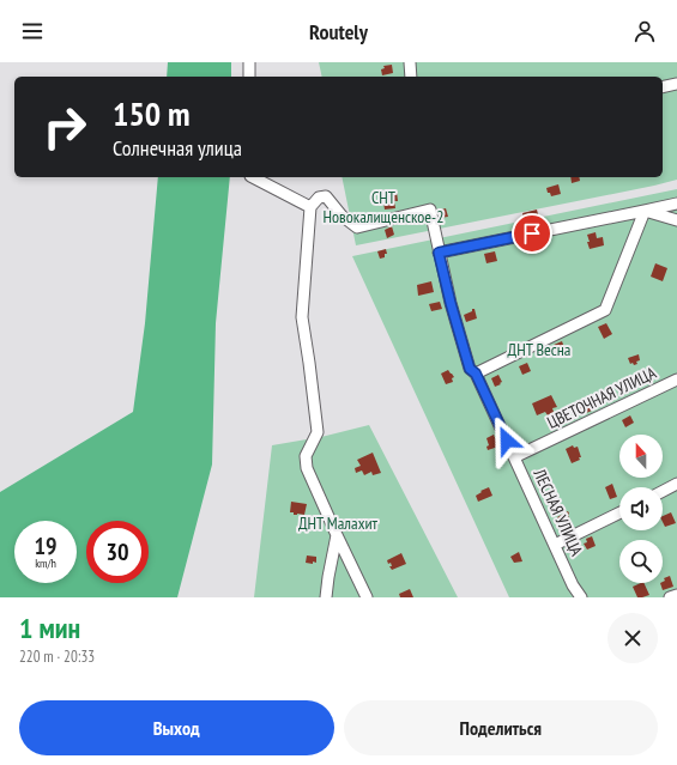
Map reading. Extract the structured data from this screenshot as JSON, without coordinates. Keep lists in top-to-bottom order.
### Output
{
  "streets": {
    "street": ["ЦВЕТОЧНАЯ УЛИЦА", "ЛЕСНАЯ УЛИЦА"]
  },
  "crossings": [
    ["ЦВЕТОЧНАЯ УЛИЦА", "ЛЕСНАЯ УЛИЦА"]
  ],
  "parks": ["СНТ Новокалищенское-2", "ДНТ Весна", "ДНТ Малахит"],
  "north": "top",
  "page": {
    "header": "Routely",
    "turn": ["150 m", "Солнечная улица"],
    "speed": "19 km/h",
    "limit": "30",
    "heading": ["1 мин", "220 m · 20:33"],
    "buttons": ["Выход", "Поделиться"]
  }
}
